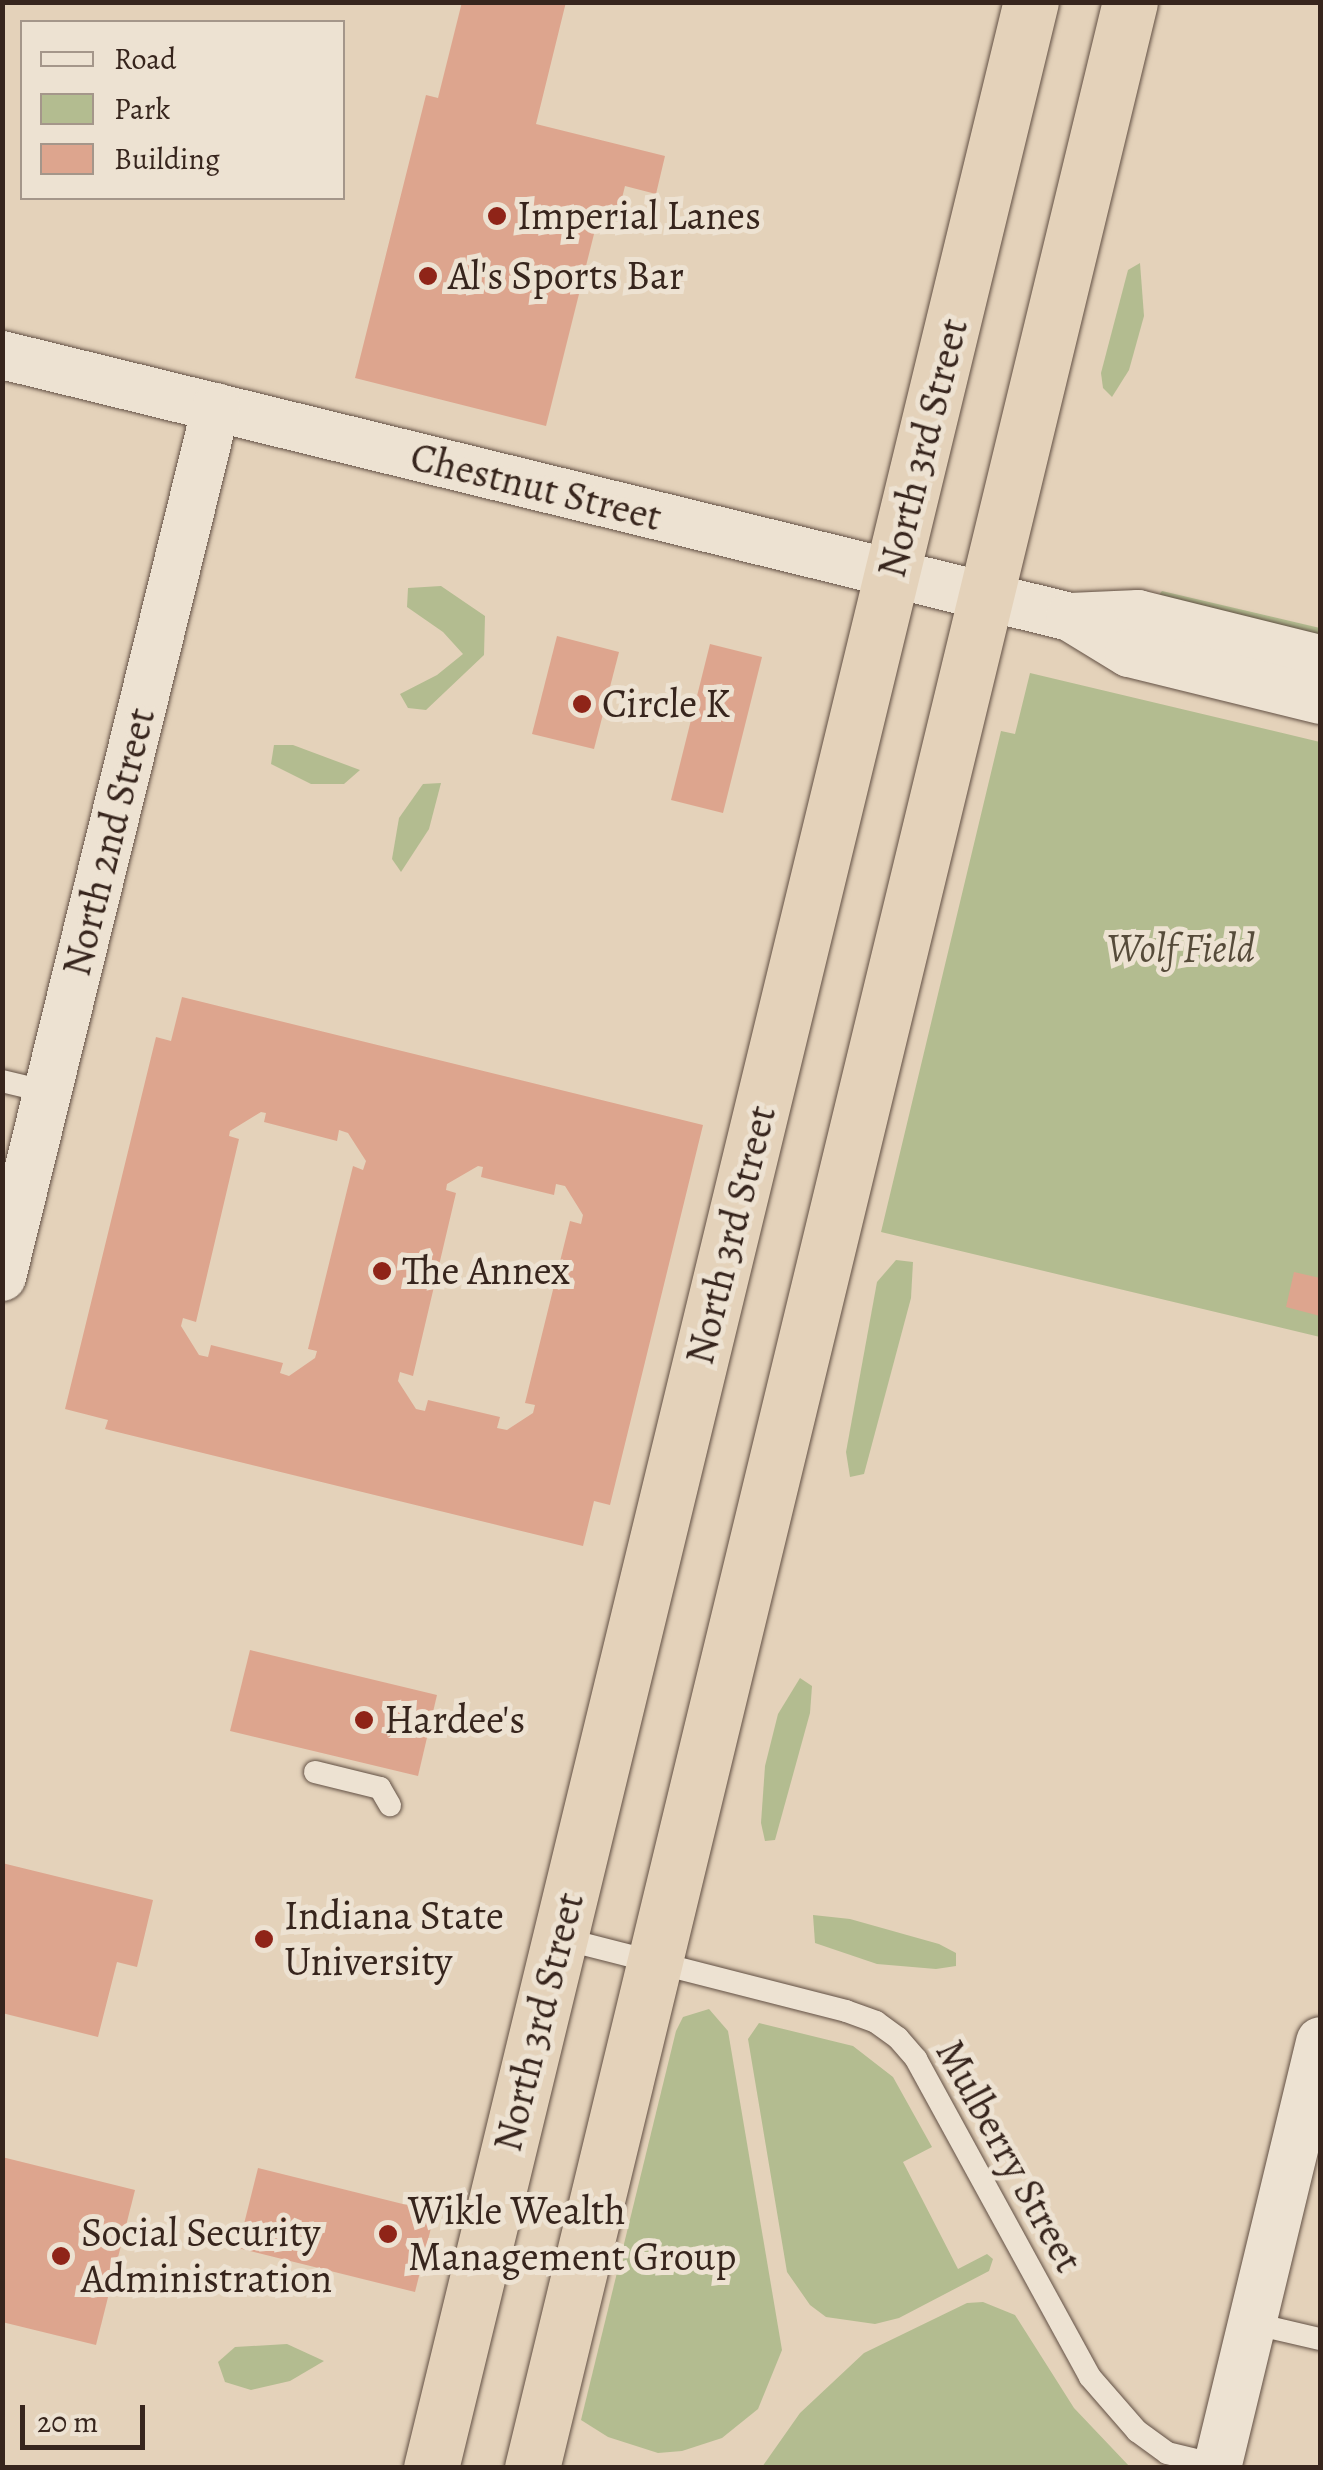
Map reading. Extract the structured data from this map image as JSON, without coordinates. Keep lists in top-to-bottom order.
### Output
{
  "streets": {
    "highway": ["North 3rd Street"],
    "street": ["Chestnut Street", "North 2nd Street"],
    "lane": ["Mulberry Street"]
  },
  "crossings": [
    ["North 3rd Street", "Chestnut Street"],
    ["North 3rd Street", "Mulberry Street"],
    ["Chestnut Street", "North 2nd Street"]
  ],
  "parks": ["Wolf Field"],
  "places": [
    "Imperial Lanes",
    "Al's Sports Bar",
    "Circle K",
    "The Annex",
    "Hardee's",
    "Indiana State University",
    "Wikle Wealth Management Group",
    "Social Security Administration"
  ],
  "legend": ["Road", "Park", "Building"],
  "scale_bar": "20 m"
}
